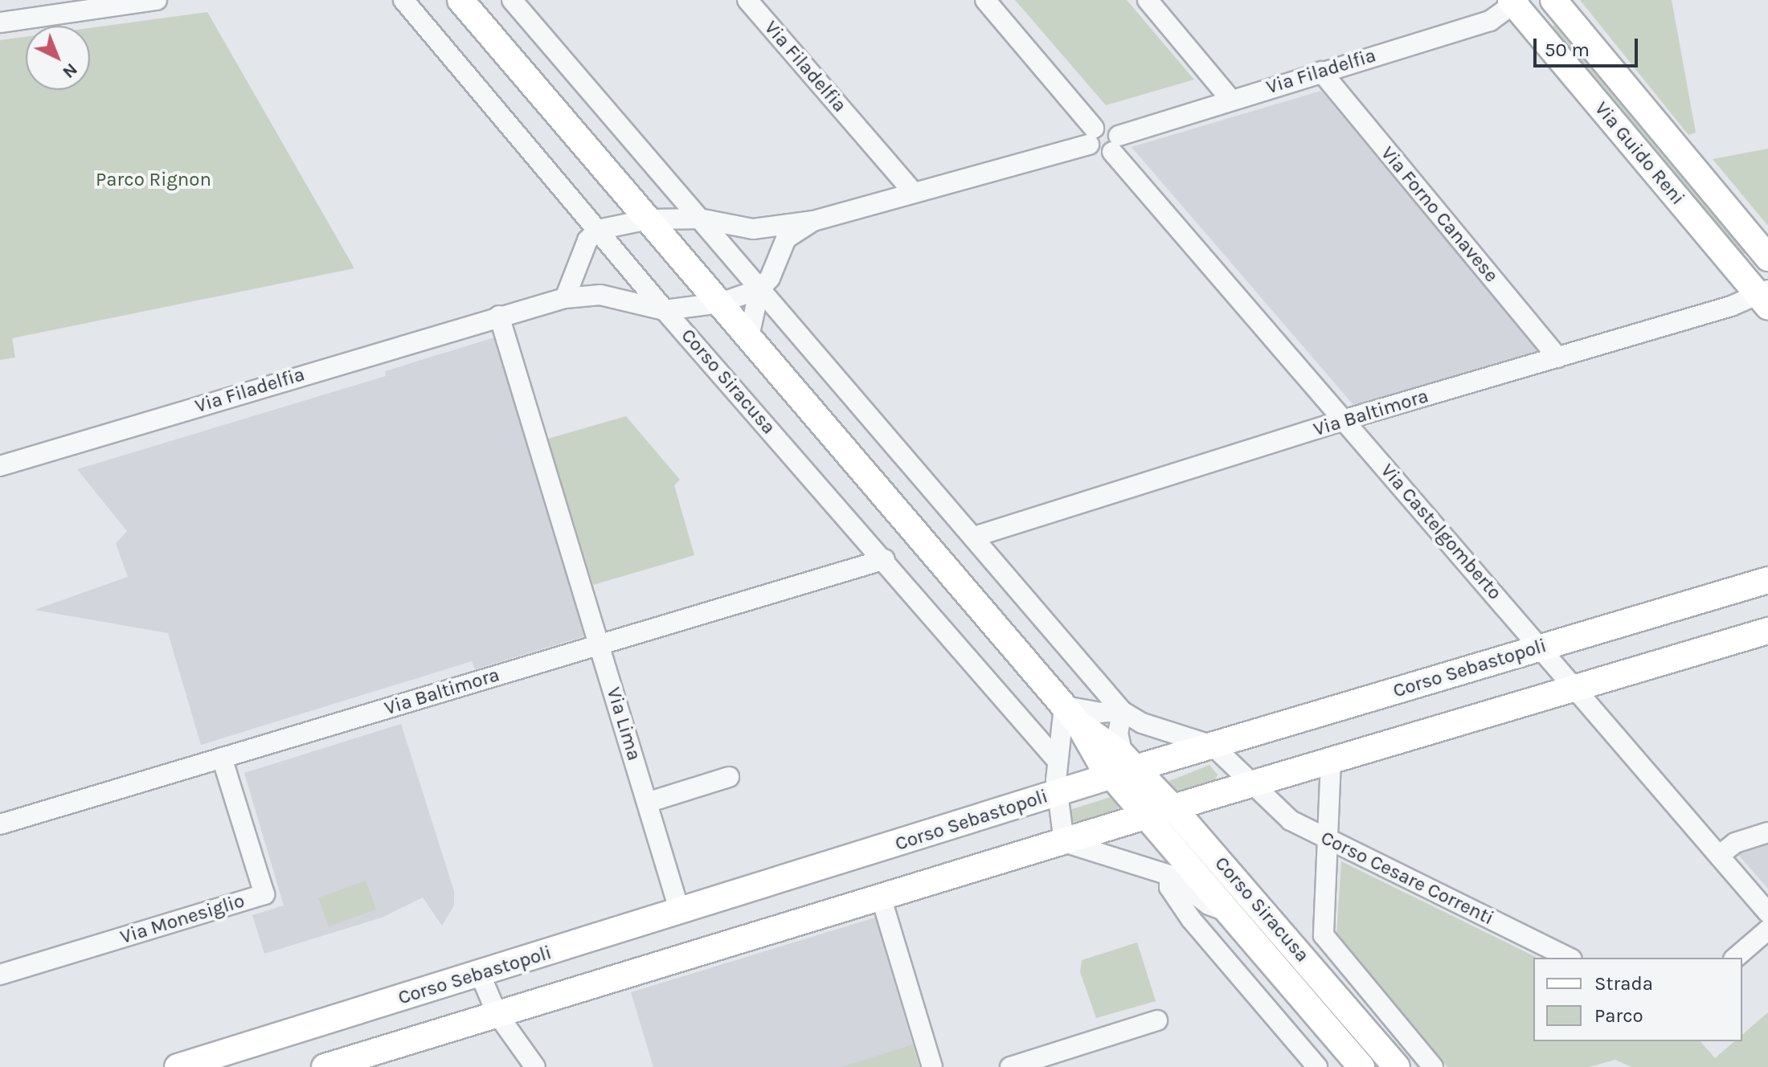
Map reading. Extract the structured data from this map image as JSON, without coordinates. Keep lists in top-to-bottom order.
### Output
{
  "streets": {
    "main road": ["Via Guido Reni", "Corso Siracusa", "Corso Sebastopoli"],
    "street": [
      "Via Filadelfia",
      "Via Forno Canavese",
      "Via Baltimora",
      "Via Castelgomberto",
      "Via Lima",
      "Corso Cesare Correnti",
      "Via Monesiglio"
    ]
  },
  "crossings": [
    ["Via Filadelfia", "Via Guido Reni"],
    ["Via Filadelfia", "Via Forno Canavese"],
    ["Via Filadelfia", "Corso Siracusa"],
    ["Via Filadelfia", "Via Castelgomberto"],
    ["Via Guido Reni", "Via Baltimora"],
    ["Via Forno Canavese", "Via Baltimora"],
    ["Corso Siracusa", "Via Baltimora"],
    ["Corso Siracusa", "Corso Sebastopoli"],
    ["Corso Siracusa", "Corso Cesare Correnti"],
    ["Via Baltimora", "Via Castelgomberto"],
    ["Via Baltimora", "Via Lima"],
    ["Via Baltimora", "Via Monesiglio"],
    ["Via Castelgomberto", "Corso Sebastopoli"],
    ["Corso Sebastopoli", "Via Lima"]
  ],
  "parks": ["Parco Rignon"],
  "legend": ["Strada", "Parco"],
  "scale_bar": "50 m",
  "north": "bottom right"
}
